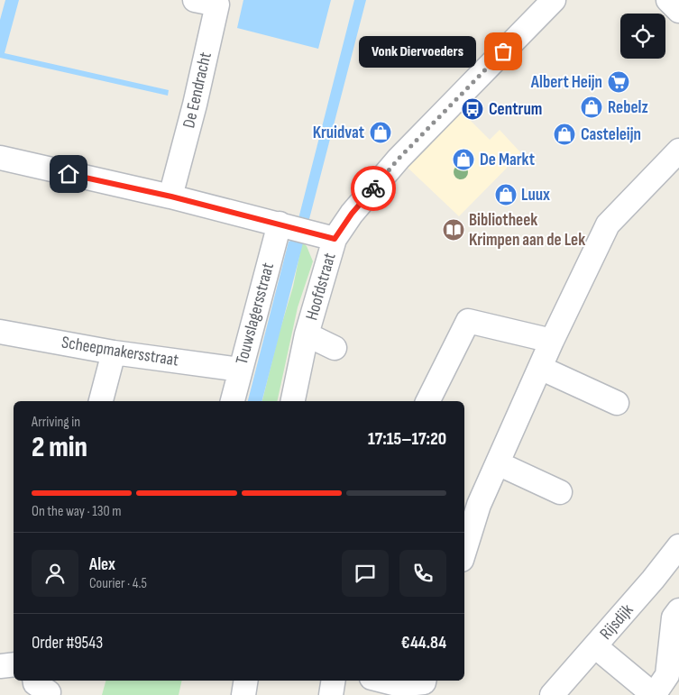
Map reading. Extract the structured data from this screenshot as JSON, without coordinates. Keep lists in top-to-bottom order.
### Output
{
  "streets": {
    "street": [
      "De Eendracht",
      "Hoofdstraat",
      "Touwslagersstraat",
      "Scheepmakersstraat",
      "Rijsdijk"
    ]
  },
  "crossings": [
    ["Touwslagersstraat", "Scheepmakersstraat"]
  ],
  "places": {
    "other": ["Vonk Diervoeders"],
    "supermarket": ["Albert Heijn"],
    "shop": [
      "Rebelz",
      "Kruidvat",
      "Casteleijn",
      "De Markt",
      "Luux"
    ],
    "bus stop": ["Centrum"],
    "library": ["Bibliotheek Krimpen aan de Lek"]
  },
  "page": {
    "bubble": "Vonk Diervoeders",
    "heading": ["2 min", "Arriving in", "17:15–17:20"],
    "panel": [
      "Alex",
      "Courier · 4.5",
      "Order #9543",
      "€44.84"
    ],
    "bar": "On the way · 130 m"
  }
}
